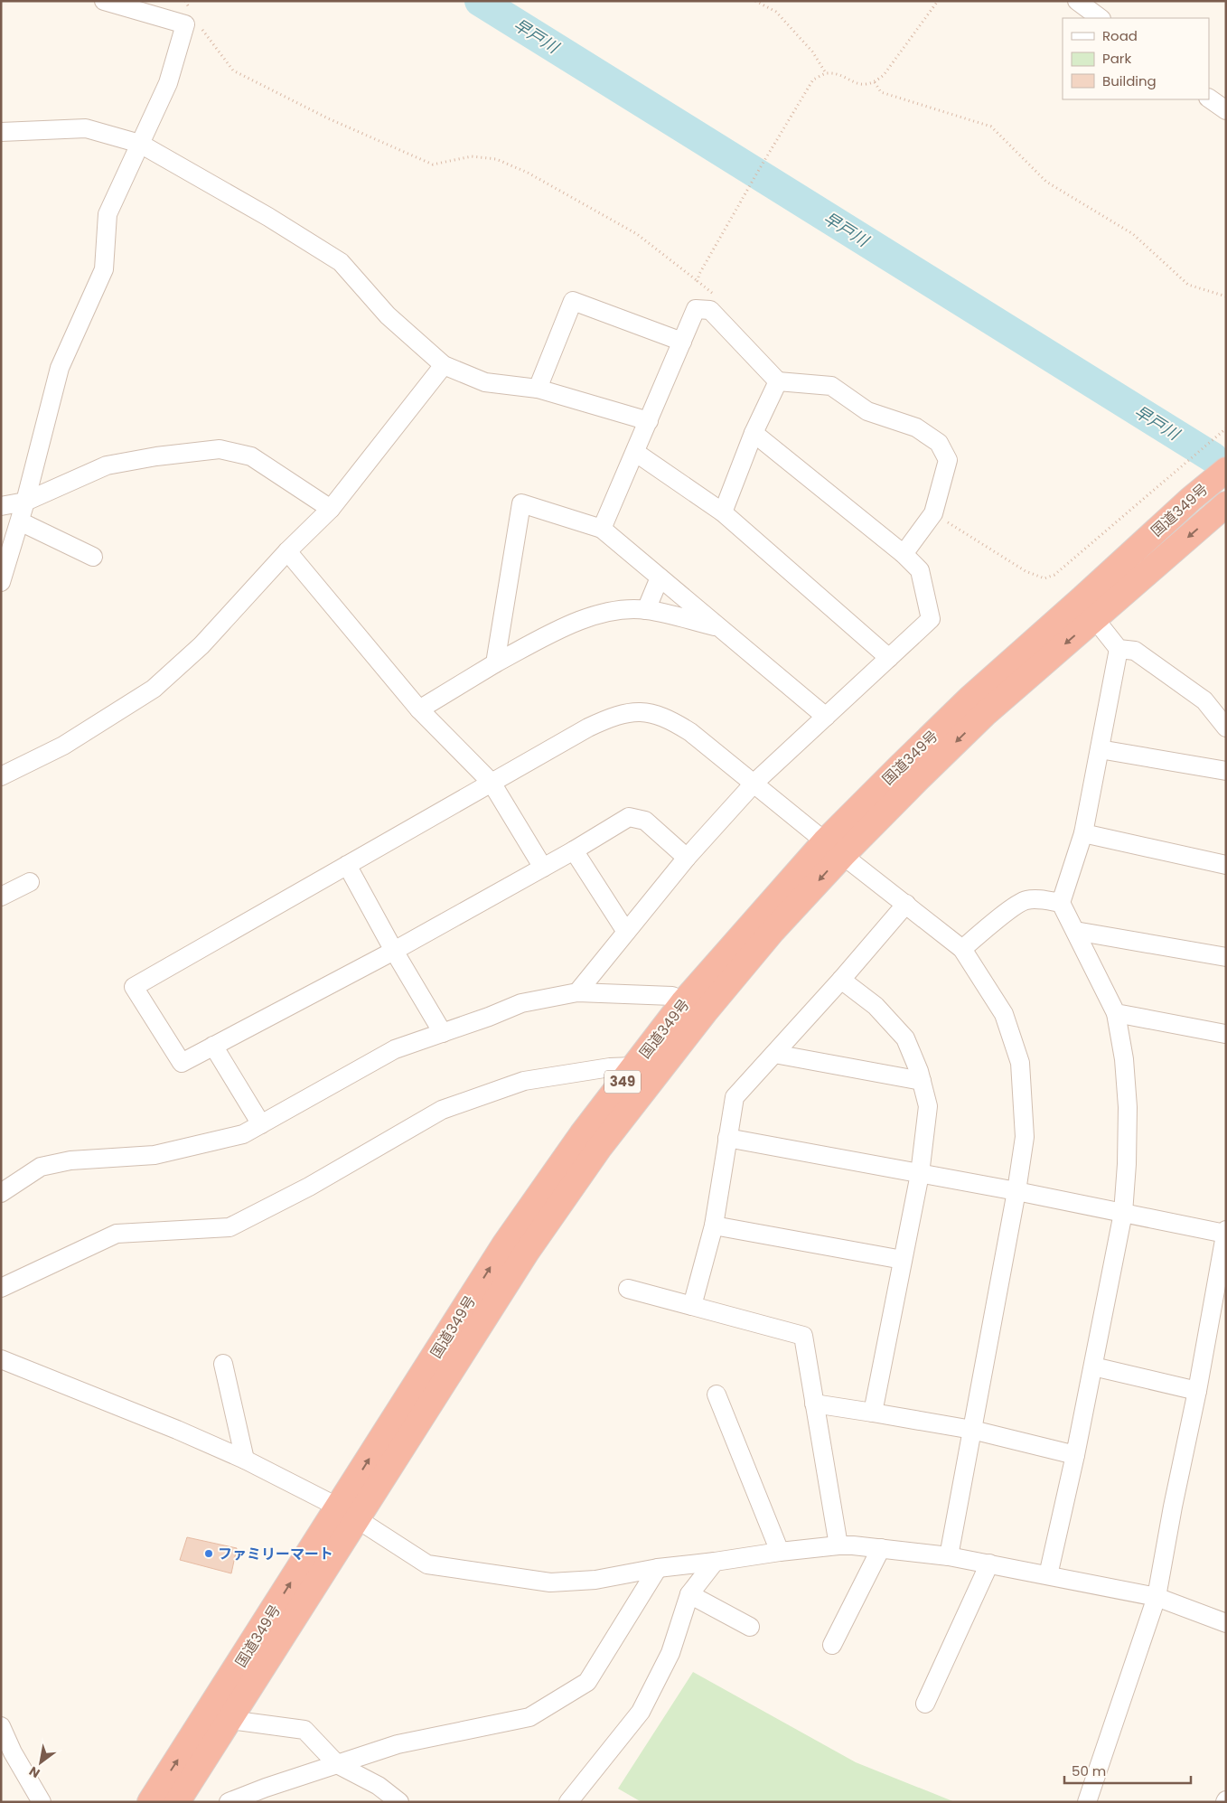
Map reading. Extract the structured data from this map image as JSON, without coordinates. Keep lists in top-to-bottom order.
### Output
{
  "streets": {
    "highway": ["国道349号", "349"]
  },
  "water": ["早戸川"],
  "places": ["ファミリーマート"],
  "legend": ["Road", "Park", "Building"],
  "scale_bar": "50 m",
  "north": "bottom left"
}
